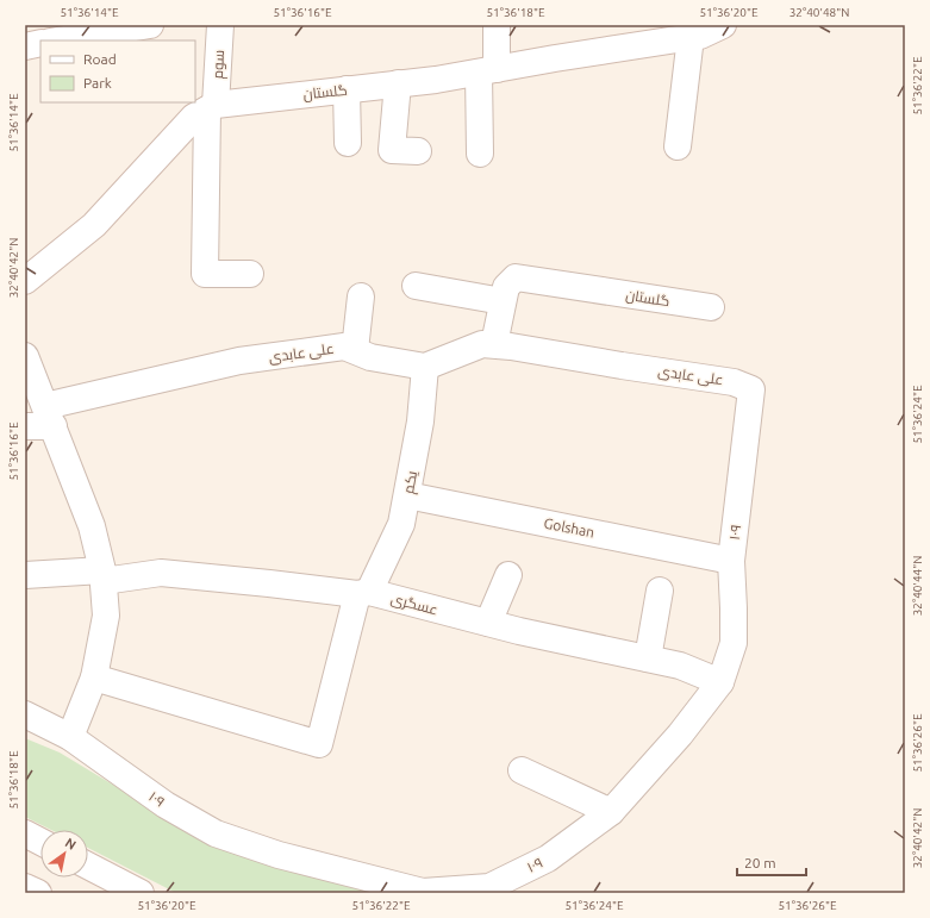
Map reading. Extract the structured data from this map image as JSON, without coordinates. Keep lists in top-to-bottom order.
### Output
{
  "streets": {
    "street": [
      "سوم",
      "گلستان",
      "علی عابدی",
      "یکم",
      "Golshan",
      "۱۰۹",
      "عسگری"
    ]
  },
  "crossings": [
    ["سوم", "گلستان"],
    ["گلستان", "علی عابدی"],
    ["علی عابدی", "یکم"],
    ["علی عابدی", "۱۰۹"],
    ["یکم", "Golshan"],
    ["یکم", "عسگری"],
    ["Golshan", "۱۰۹"],
    ["۱۰۹", "عسگری"]
  ],
  "legend": ["Road", "Park"],
  "scale_bar": "20 m",
  "north": "top right",
  "coordinates": [
    "51°36'14\"E",
    "51°36'16\"E",
    "51°36'18\"E",
    "51°36'20\"E",
    "32°40'48\"N",
    "51°36'22\"E",
    "32°40'42\"N",
    "51°36'24\"E",
    "32°40'44\"N",
    "51°36'26\"E"
  ]
}
